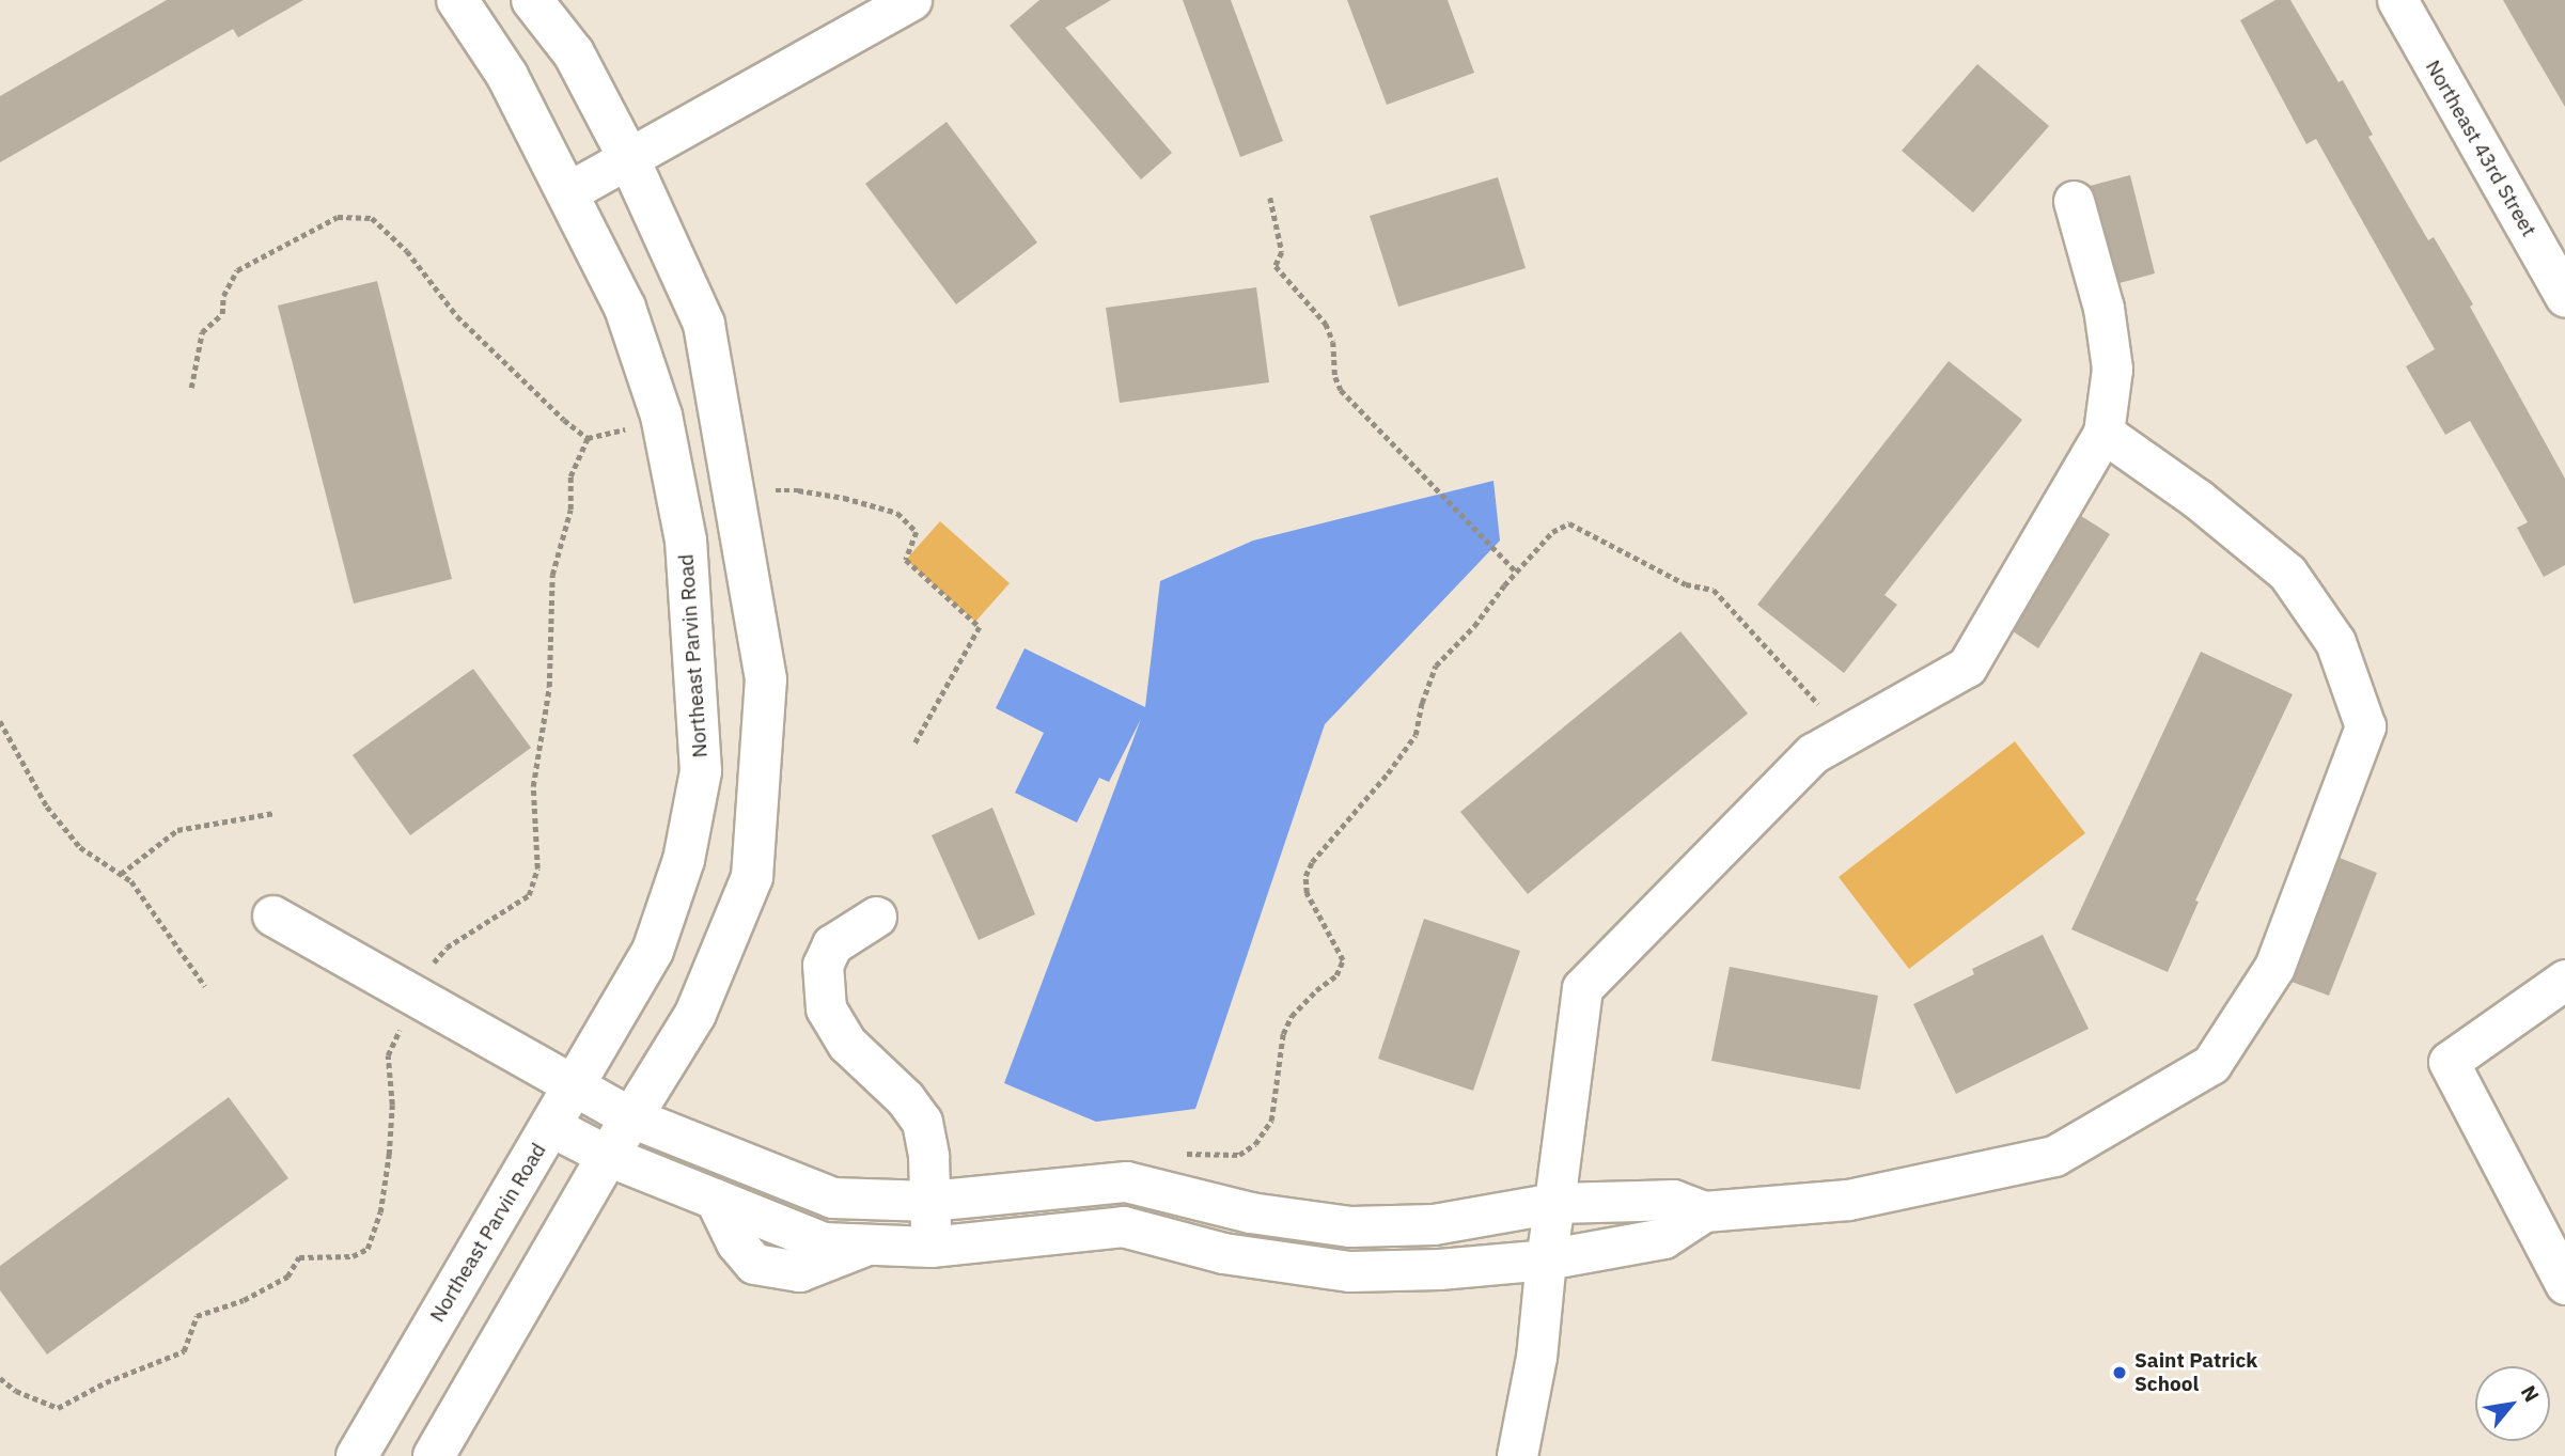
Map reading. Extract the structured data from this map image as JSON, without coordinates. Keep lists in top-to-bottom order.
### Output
{
  "streets": {
    "main road": ["Northeast Parvin Road"],
    "street": ["Northeast 43rd Street"]
  },
  "places": ["Saint Patrick School"],
  "north": "top right"
}
